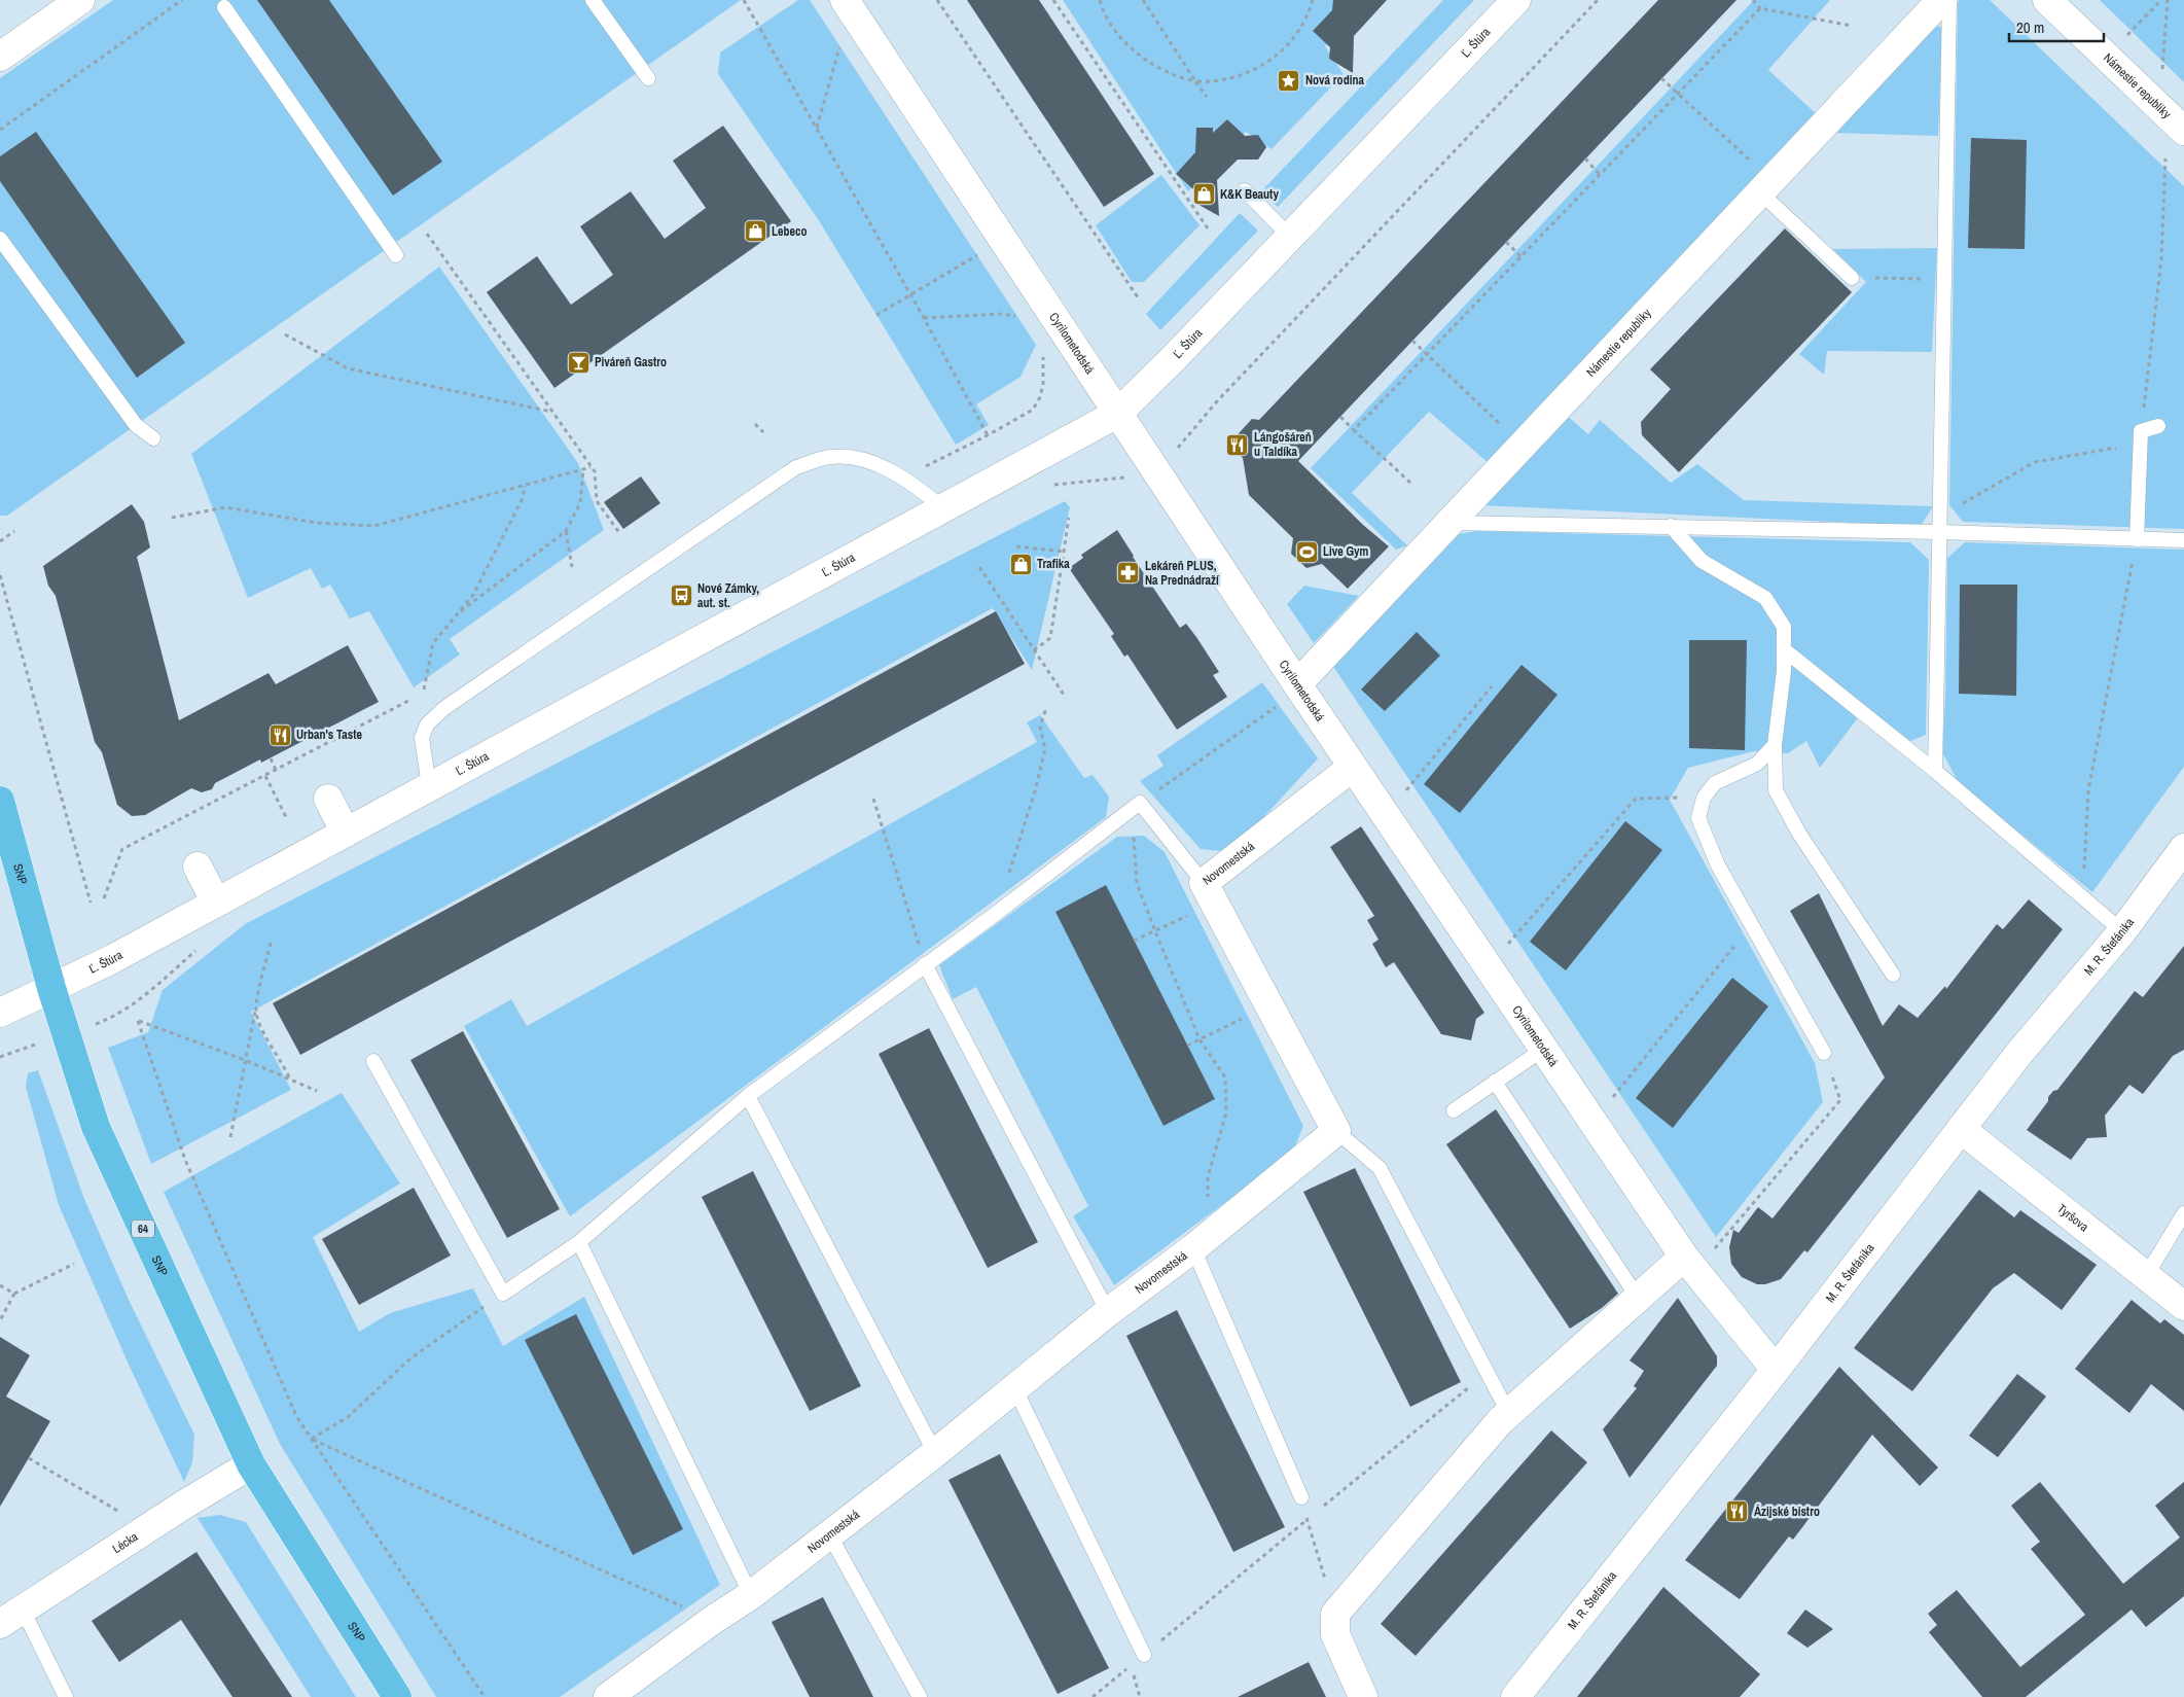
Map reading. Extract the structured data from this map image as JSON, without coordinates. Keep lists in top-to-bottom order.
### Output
{
  "streets": {
    "main road": ["SNP", "64"],
    "street": [
      "Ľ. Štúra",
      "Námestie republiky",
      "Cyrilometodská",
      "Novomestská",
      "M. R. Štefánika",
      "Tyršova",
      "Lécka"
    ]
  },
  "crossings": [
    ["Ľ. Štúra", "Cyrilometodská"],
    ["Ľ. Štúra", "SNP"],
    ["Námestie republiky", "Cyrilometodská"],
    ["Cyrilometodská", "Novomestská"],
    ["Cyrilometodská", "M. R. Štefánika"],
    ["SNP", "Lécka"],
    ["M. R. Štefánika", "Tyršova"]
  ],
  "places": {
    "place": ["Nová rodina"],
    "shop": ["K&K Beauty", "Lebeco", "Trafika"],
    "bar": ["Piváreň Gastro"],
    "restaurant": ["Lángošáreň u Taldíka", "Urban's Taste", "Ázijské bistro"],
    "sports": ["Live Gym"],
    "pharmacy": ["Lekáreň PLUS, Na Prednádraží"],
    "bus stop": ["Nové Zámky, aut. st."]
  },
  "scale_bar": "20 m"
}
